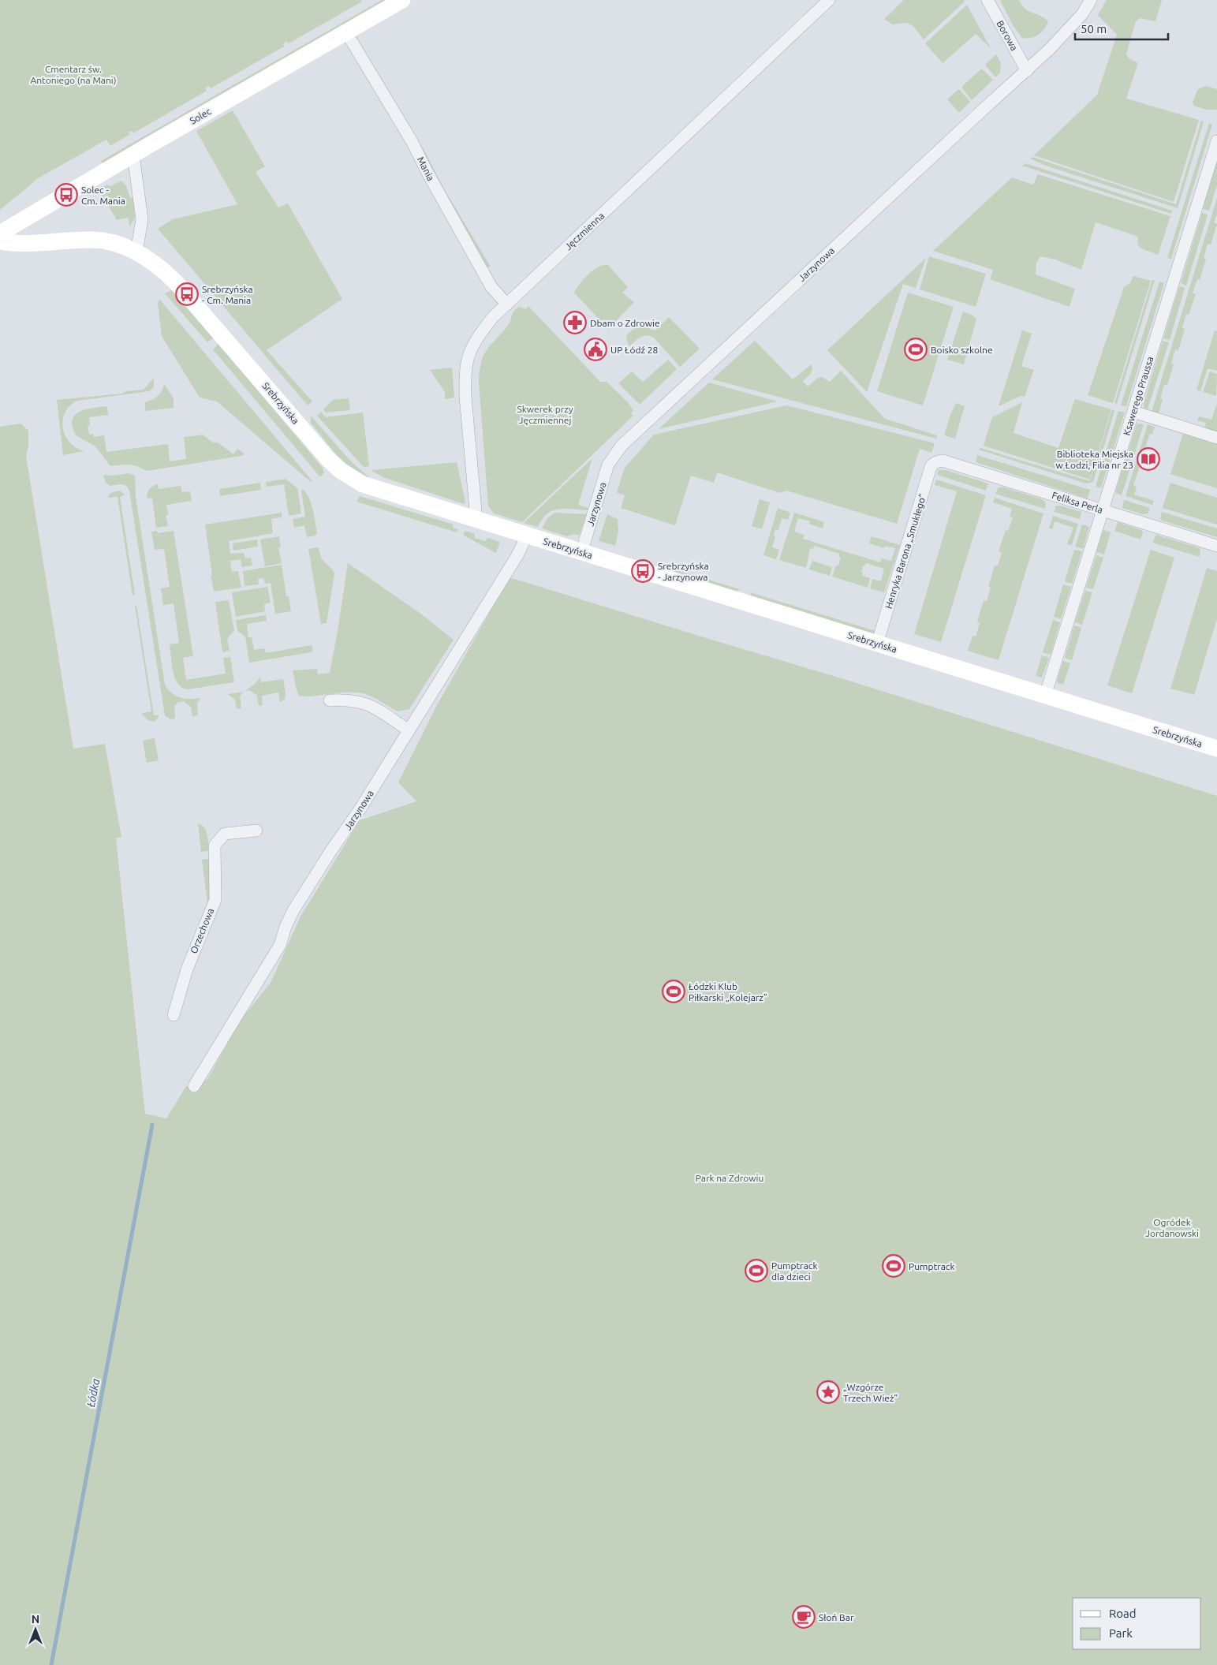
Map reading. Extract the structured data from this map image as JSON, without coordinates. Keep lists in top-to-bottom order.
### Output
{
  "streets": {
    "street": [
      "Borowa",
      "Solec",
      "Mania",
      "Jęczmienna",
      "Jarzynowa",
      "Ksawerego Praussa",
      "Srebrzyńska",
      "Feliksa Perla",
      "Henryka Barona „Smukłego”",
      "Orzechowa"
    ]
  },
  "crossings": [
    ["Borowa", "Jarzynowa"],
    ["Solec", "Mania"],
    ["Mania", "Jęczmienna"],
    ["Jęczmienna", "Srebrzyńska"],
    ["Jarzynowa", "Srebrzyńska"],
    ["Ksawerego Praussa", "Srebrzyńska"],
    ["Ksawerego Praussa", "Feliksa Perla"],
    ["Srebrzyńska", "Henryka Barona „Smukłego”"],
    ["Feliksa Perla", "Henryka Barona „Smukłego”"]
  ],
  "water": ["Łódka"],
  "parks": [
    "Cmentarz św. Antoniego (na Mani)",
    "Skwerek przy Jęczmiennej",
    "Park na Zdrowiu",
    "Ogródek Jordanowski"
  ],
  "places": {
    "bus stop": ["Solec - Cm. Mania", "Srebrzyńska - Cm. Mania", "Srebrzyńska - Jarzynowa"],
    "pharmacy": ["Dbam o Zdrowie"],
    "public building": ["UP Łódź 28"],
    "sports": [
      "Boisko szkolne",
      "Łódzki Klub Piłkarski „Kolejarz”",
      "Pumptrack",
      "Pumptrack dla dzieci"
    ],
    "library": ["Biblioteka Miejska w Łodzi, Filia nr 23"],
    "place": ["„Wzgórze Trzech Wież”"],
    "cafe": ["Słoń Bar"]
  },
  "legend": ["Road", "Park"],
  "scale_bar": "50 m",
  "north": "top"
}
